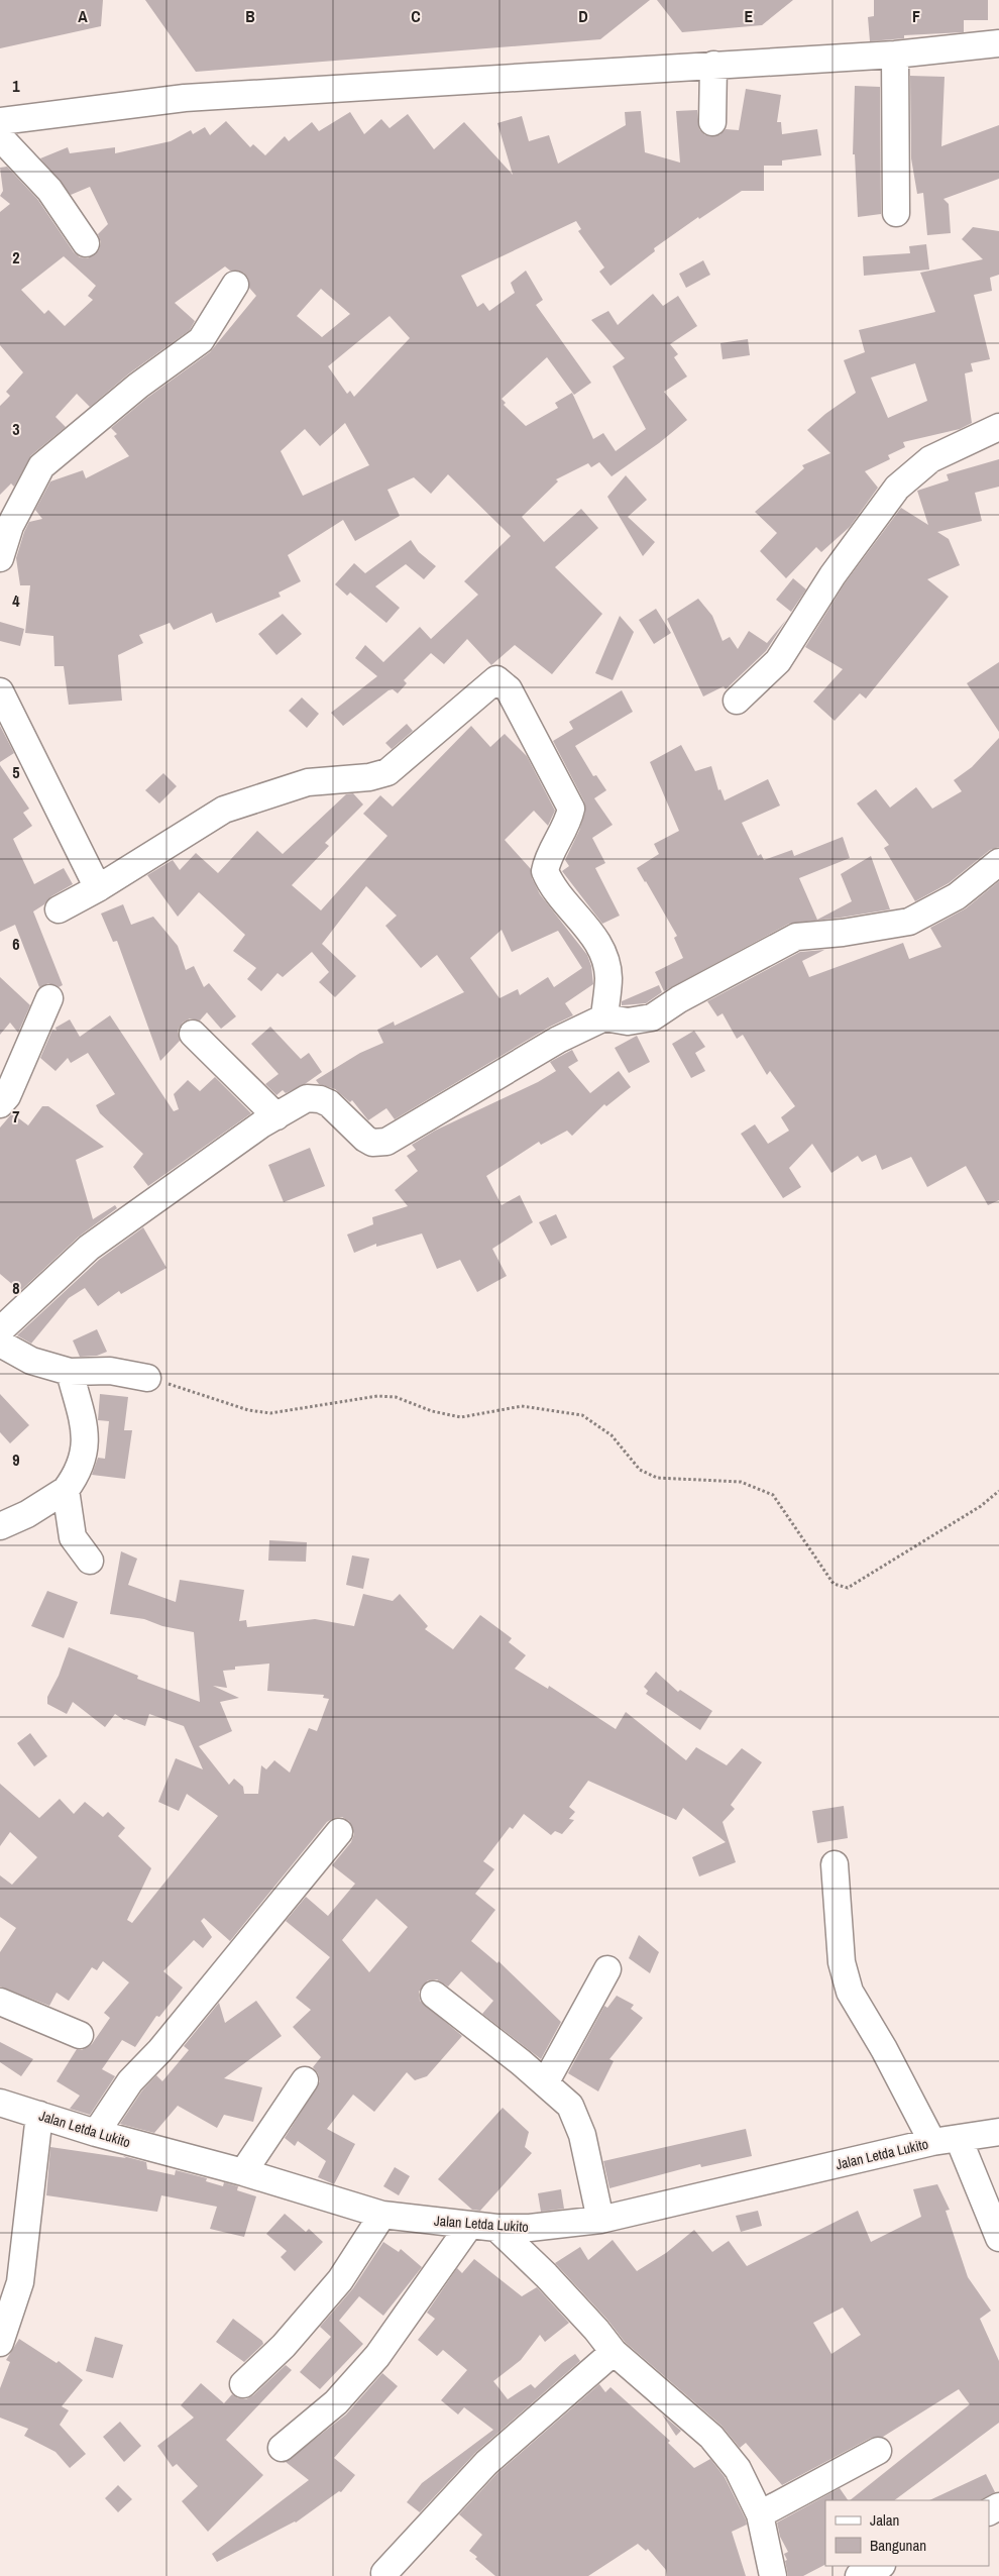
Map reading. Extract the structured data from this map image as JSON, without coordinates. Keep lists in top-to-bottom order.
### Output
{
  "streets": {
    "street": ["Jalan Letda Lukito"]
  },
  "legend": ["Jalan", "Bangunan"],
  "grid": {
    "columns": [
      "A",
      "B",
      "C",
      "D",
      "E",
      "F"
    ],
    "rows": [
      "1",
      "2",
      "3",
      "4",
      "5",
      "6",
      "7",
      "8",
      "9"
    ]
  }
}
